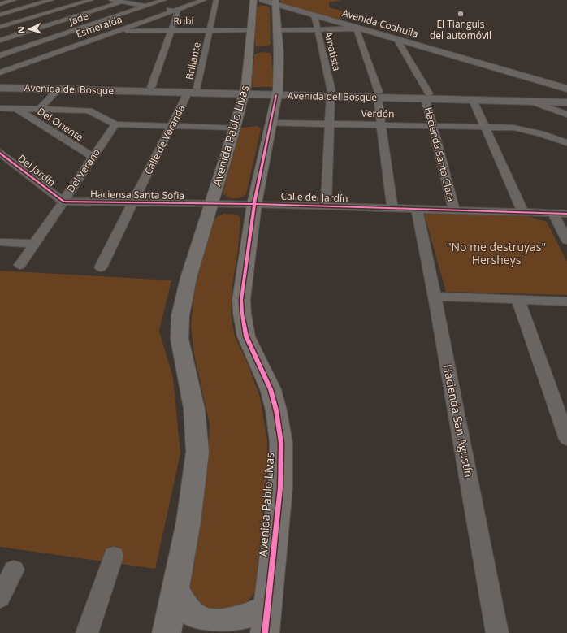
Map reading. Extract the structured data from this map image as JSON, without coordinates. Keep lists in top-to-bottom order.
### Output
{
  "streets": {
    "main road": ["Avenida Pablo Livas"],
    "street": [
      "Jade",
      "Rubí",
      "Avenida Coahuila",
      "Esmeralda",
      "Amatista",
      "Brillante",
      "Avenida del Bosque",
      "Verdón",
      "Del Oriente",
      "Calle de Veranda",
      "Hacienda Santa Clara",
      "Del Jardín",
      "Del Verano",
      "Haciensa Santa Sofia",
      "Calle del Jardín",
      "Hacienda San Agustín"
    ]
  },
  "crossings": [
    ["Rubí", "Esmeralda"],
    ["Rubí", "Brillante"],
    ["Rubí", "Avenida Pablo Livas"],
    ["Avenida Coahuila", "Amatista"],
    ["Avenida Coahuila", "Avenida Pablo Livas"],
    ["Avenida Coahuila", "Hacienda Santa Clara"],
    ["Amatista", "Avenida del Bosque"],
    ["Amatista", "Verdón"],
    ["Amatista", "Calle del Jardín"],
    ["Brillante", "Avenida del Bosque"],
    ["Avenida del Bosque", "Avenida Pablo Livas"],
    ["Avenida del Bosque", "Calle de Veranda"],
    ["Avenida del Bosque", "Hacienda Santa Clara"],
    ["Verdón", "Avenida Pablo Livas"],
    ["Verdón", "Hacienda Santa Clara"],
    ["Del Oriente", "Del Verano"],
    ["Avenida Pablo Livas", "Haciensa Santa Sofia"],
    ["Avenida Pablo Livas", "Calle del Jardín"],
    ["Calle de Veranda", "Haciensa Santa Sofia"],
    ["Hacienda Santa Clara", "Calle del Jardín"],
    ["Del Jardín", "Del Verano"],
    ["Del Jardín", "Haciensa Santa Sofia"],
    ["Del Verano", "Haciensa Santa Sofia"],
    ["Haciensa Santa Sofia", "Calle del Jardín"],
    ["Calle del Jardín", "Hacienda San Agustín"]
  ],
  "parks": ["\"No me destruyas\" Hersheys"],
  "places": ["El Tianguis del automóvil"],
  "north": "left"
}
